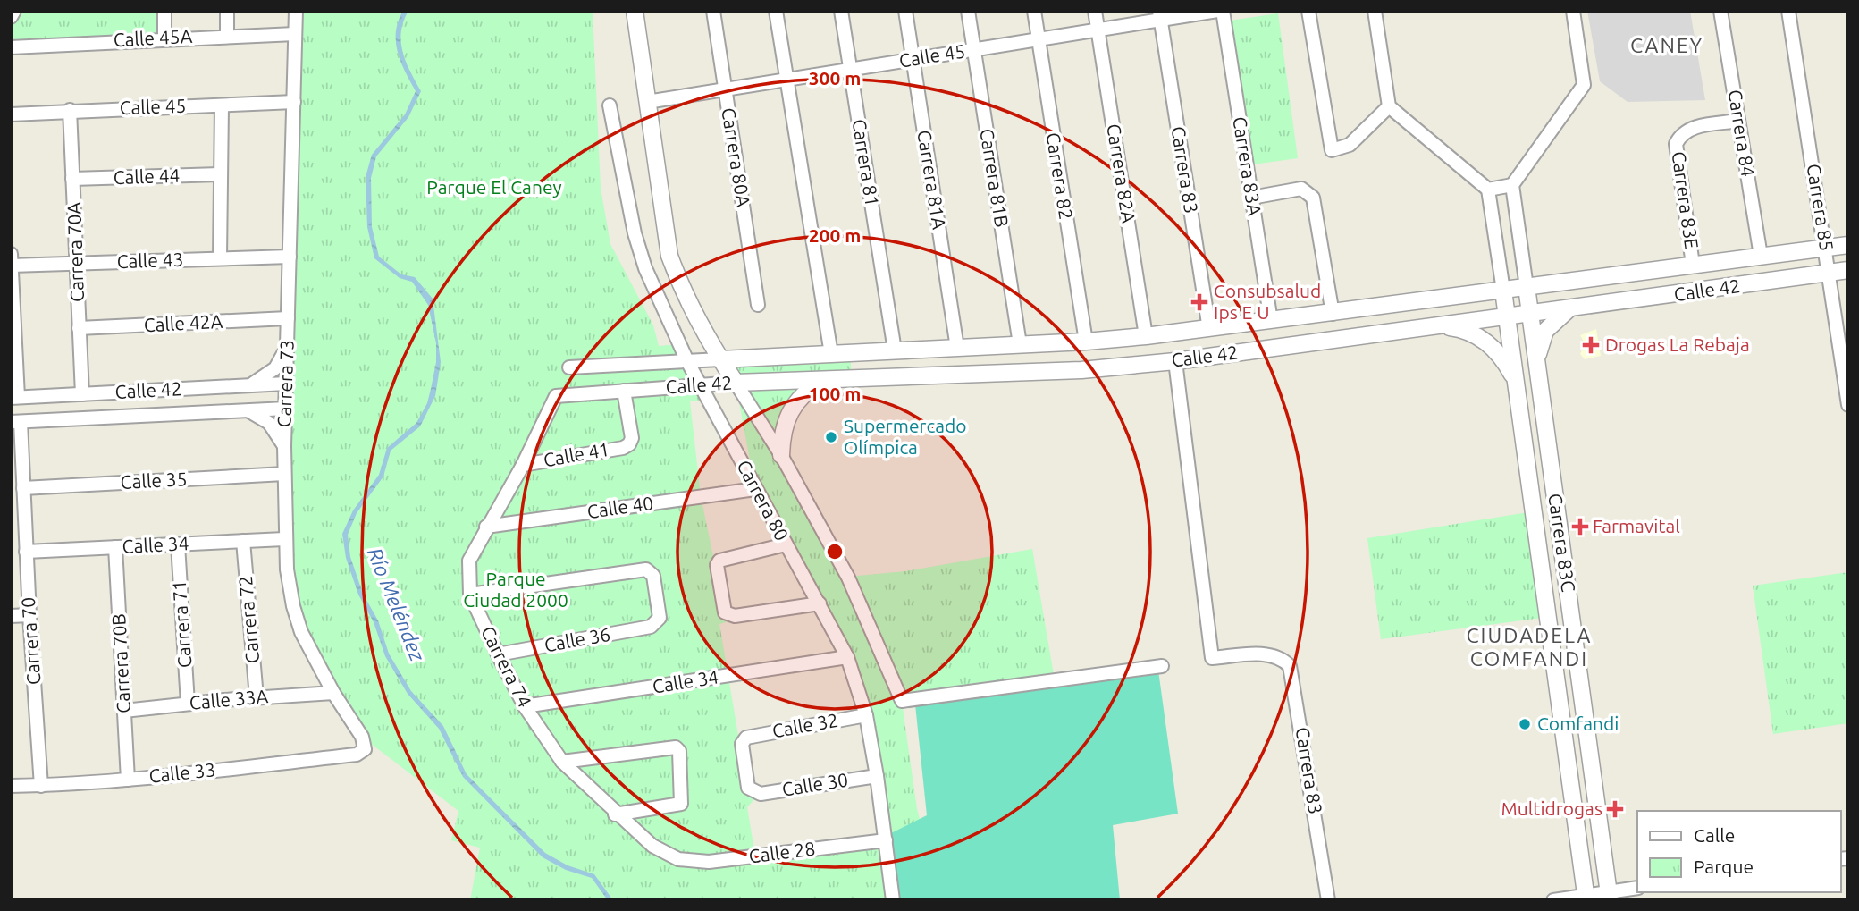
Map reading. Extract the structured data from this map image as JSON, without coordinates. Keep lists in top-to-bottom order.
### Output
{
  "streets": {
    "street": [
      "Calle 45A",
      "Calle 45",
      "Carrera 84",
      "Carrera 80A",
      "Carrera 81",
      "Carrera 83A",
      "Carrera 83",
      "Carrera 82A",
      "Carrera 82",
      "Calle 44",
      "Carrera 81B",
      "Carrera 81A",
      "Carrera 83E",
      "Carrera 85",
      "Carrera 70A",
      "Calle 43",
      "Calle 42",
      "Calle 42A",
      "Carrera 73",
      "Calle 41",
      "Calle 35",
      "Carrera 80",
      "Calle 40",
      "Carrera 83C",
      "Calle 34",
      "Carrera 72",
      "Carrera 71",
      "Calle 36",
      "Carrera 70",
      "Carrera 70B",
      "Carrera 74",
      "Calle 33A",
      "Calle 32",
      "Calle 33",
      "Calle 30",
      "Calle 28"
    ]
  },
  "crossings": [
    ["Calle 45A", "Carrera 73"],
    ["Calle 45", "Carrera 80A"],
    ["Calle 45", "Carrera 81"],
    ["Calle 45", "Carrera 83"],
    ["Calle 45", "Carrera 82A"],
    ["Calle 45", "Carrera 82"],
    ["Calle 45", "Carrera 81B"],
    ["Calle 45", "Carrera 81A"],
    ["Calle 45", "Carrera 70A"],
    ["Calle 45", "Carrera 73"],
    ["Calle 45", "Carrera 80"],
    ["Carrera 84", "Carrera 83E"],
    ["Carrera 84", "Calle 42"],
    ["Carrera 81", "Calle 42"],
    ["Carrera 83A", "Calle 42"],
    ["Carrera 83", "Calle 42"],
    ["Carrera 82A", "Calle 42"],
    ["Carrera 82", "Calle 42"],
    ["Calle 44", "Carrera 70A"],
    ["Carrera 81B", "Calle 42"],
    ["Carrera 81A", "Calle 42"],
    ["Carrera 83E", "Calle 42"],
    ["Carrera 85", "Calle 42"],
    ["Carrera 70A", "Calle 43"],
    ["Carrera 70A", "Calle 42"],
    ["Carrera 70A", "Calle 42A"],
    ["Calle 43", "Carrera 73"],
    ["Calle 42", "Carrera 73"],
    ["Calle 42", "Calle 41"],
    ["Calle 42", "Carrera 80"],
    ["Calle 42", "Carrera 83C"],
    ["Calle 42", "Carrera 70"],
    ["Calle 42", "Carrera 74"],
    ["Calle 42A", "Carrera 73"],
    ["Carrera 73", "Calle 35"],
    ["Carrera 73", "Calle 34"],
    ["Carrera 73", "Calle 33A"],
    ["Carrera 73", "Calle 33"],
    ["Calle 41", "Carrera 74"],
    ["Calle 35", "Carrera 70"],
    ["Carrera 80", "Calle 40"],
    ["Carrera 80", "Calle 34"],
    ["Carrera 80", "Calle 32"],
    ["Carrera 80", "Calle 30"],
    ["Carrera 80", "Calle 28"],
    ["Calle 40", "Carrera 74"],
    ["Calle 34", "Carrera 72"],
    ["Calle 34", "Carrera 71"],
    ["Calle 34", "Carrera 70"],
    ["Calle 34", "Carrera 70B"],
    ["Calle 34", "Carrera 74"],
    ["Carrera 72", "Calle 33A"],
    ["Carrera 71", "Calle 33A"],
    ["Calle 36", "Carrera 74"],
    ["Carrera 70", "Calle 33"],
    ["Carrera 70B", "Calle 33A"],
    ["Carrera 70B", "Calle 33"],
    ["Carrera 74", "Calle 28"],
    ["Calle 32", "Calle 30"]
  ],
  "districts": ["CANEY", "CIUDADELA COMFANDI"],
  "water": ["Río Meléndez"],
  "parks": ["Parque El Caney", "Parque Ciudad 2000"],
  "places": {
    "health": [
      "Consubsalud Ips E U",
      "Drogas La Rebaja",
      "Farmavital",
      "Multidrogas"
    ],
    "other": ["Supermercado Olímpica", "Comfandi"]
  },
  "legend": ["Calle", "Parque"],
  "rings": ["300 m", "200 m", "100 m"]
}
